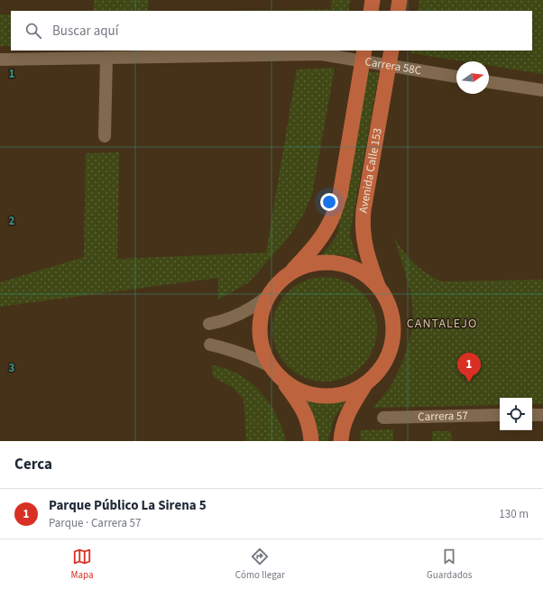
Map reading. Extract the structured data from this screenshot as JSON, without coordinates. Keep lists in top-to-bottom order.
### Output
{
  "streets": {
    "main road": ["Avenida Calle 153"],
    "street": ["Carrera 58C", "Carrera 57"]
  },
  "crossings": [
    ["Carrera 58C", "Avenida Calle 153"]
  ],
  "districts": ["CANTALEJO"],
  "north": "right",
  "page": {
    "search": "Buscar aquí",
    "pins": "1",
    "heading": "Cerca",
    "list": [
      {
        "mark": "1",
        "name": "Parque Público La Sirena 5",
        "note": "Parque · Carrera 57",
        "value": "130 m"
      }
    ],
    "nav": ["Mapa", "Cómo llegar", "Guardados"]
  },
  "grid": {
    "rows": ["1", "2", "3"]
  }
}
